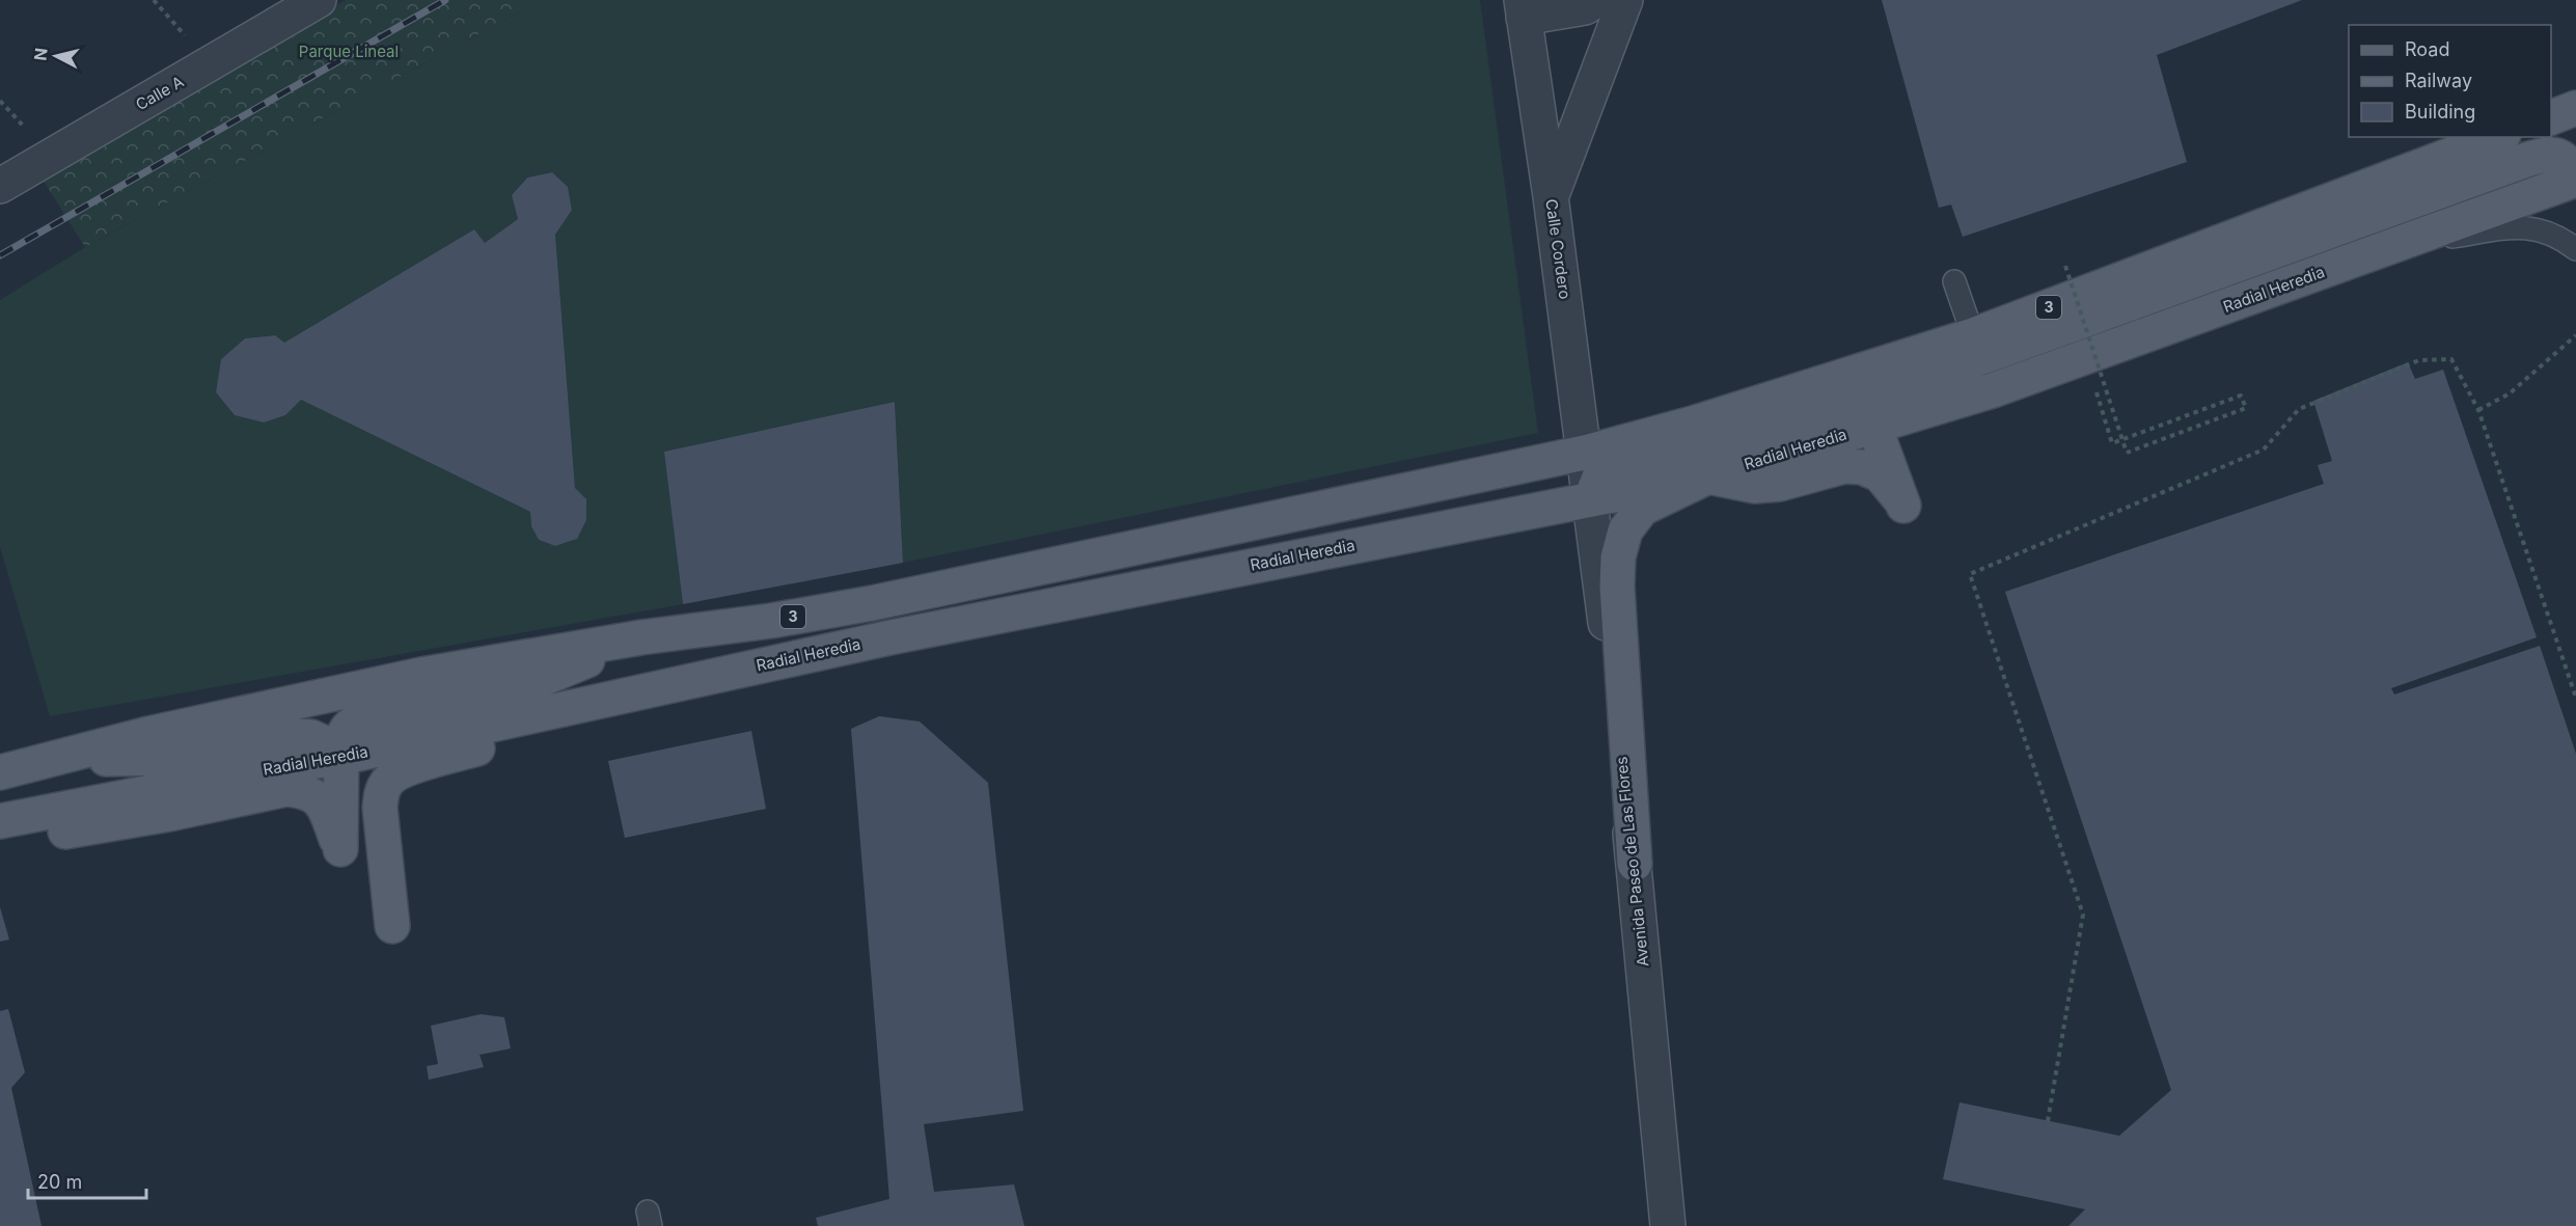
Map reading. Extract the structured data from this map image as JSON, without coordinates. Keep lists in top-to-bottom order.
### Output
{
  "streets": {
    "main road": ["Radial Heredia", "3"],
    "street": ["Calle A", "Calle Cordero", "Avenida Paseo de Las Flores"]
  },
  "crossings": [
    ["Calle Cordero", "Radial Heredia"],
    ["Calle Cordero", "3"],
    ["Calle Cordero", "Avenida Paseo de Las Flores"],
    ["Radial Heredia", "Avenida Paseo de Las Flores"]
  ],
  "parks": ["Parque Lineal"],
  "legend": ["Road", "Railway", "Building"],
  "scale_bar": "20 m",
  "north": "left"
}
